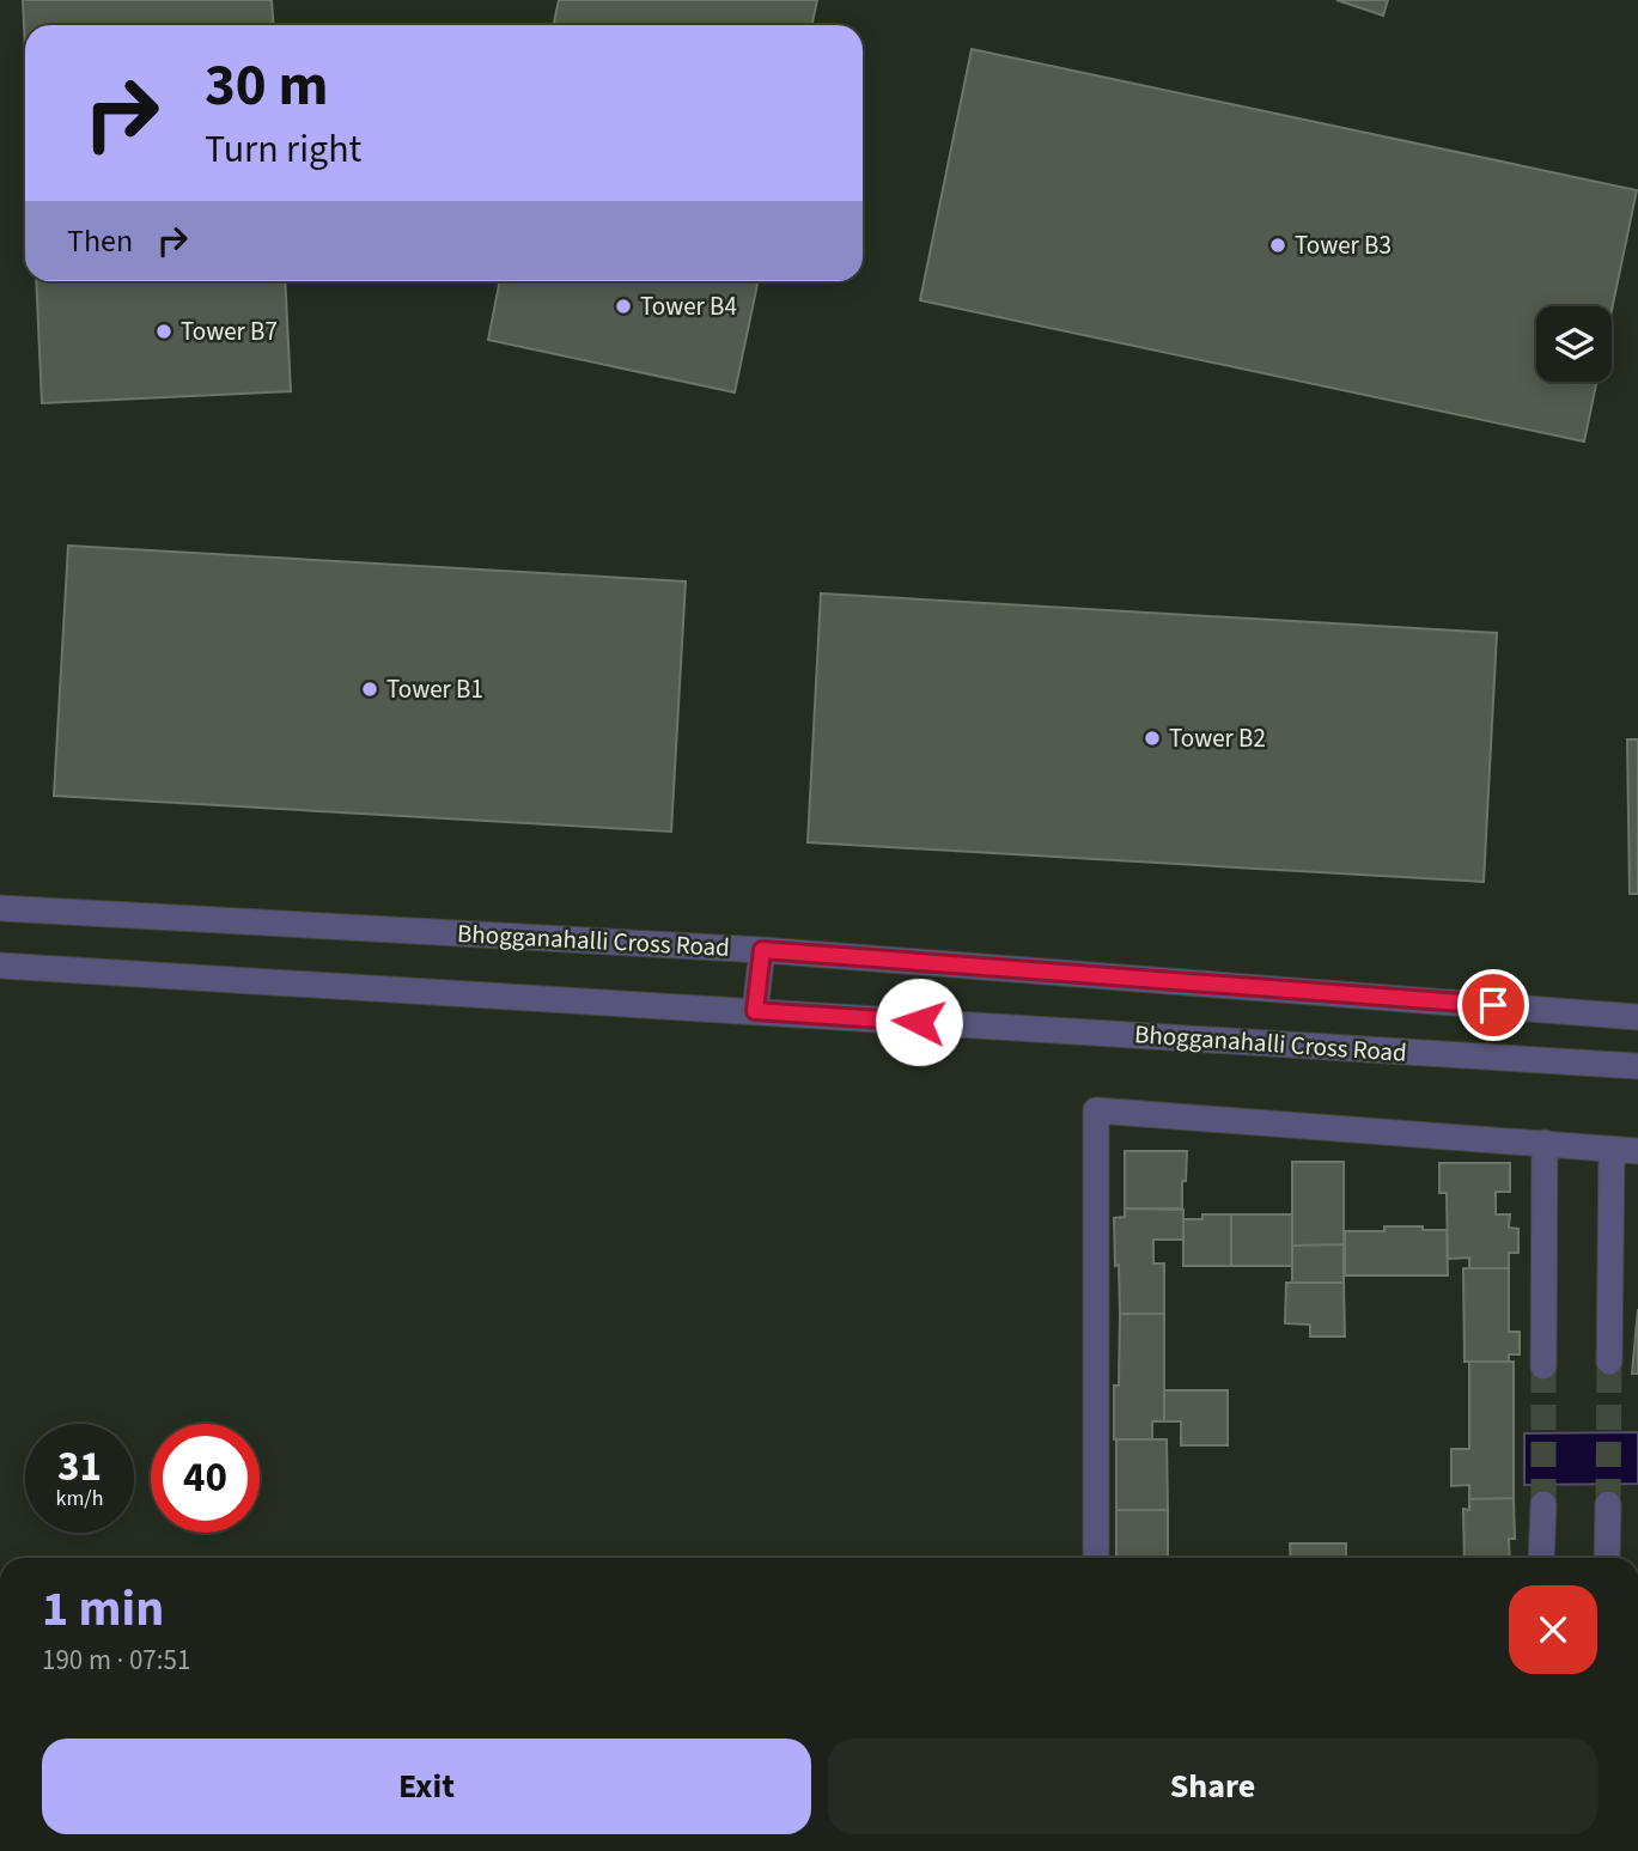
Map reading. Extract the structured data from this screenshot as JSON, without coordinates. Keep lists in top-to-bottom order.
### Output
{
  "streets": {
    "street": ["Bhogganahalli Cross Road"]
  },
  "places": [
    "Tower B3",
    "Tower B4",
    "Tower B7",
    "Tower B1",
    "Tower B2"
  ],
  "page": {
    "turn": ["30 m", "Turn right"],
    "then": "Then",
    "speed": "31 km/h",
    "limit": "40",
    "heading": ["1 min", "190 m · 07:51"],
    "buttons": ["Exit", "Share"]
  }
}
